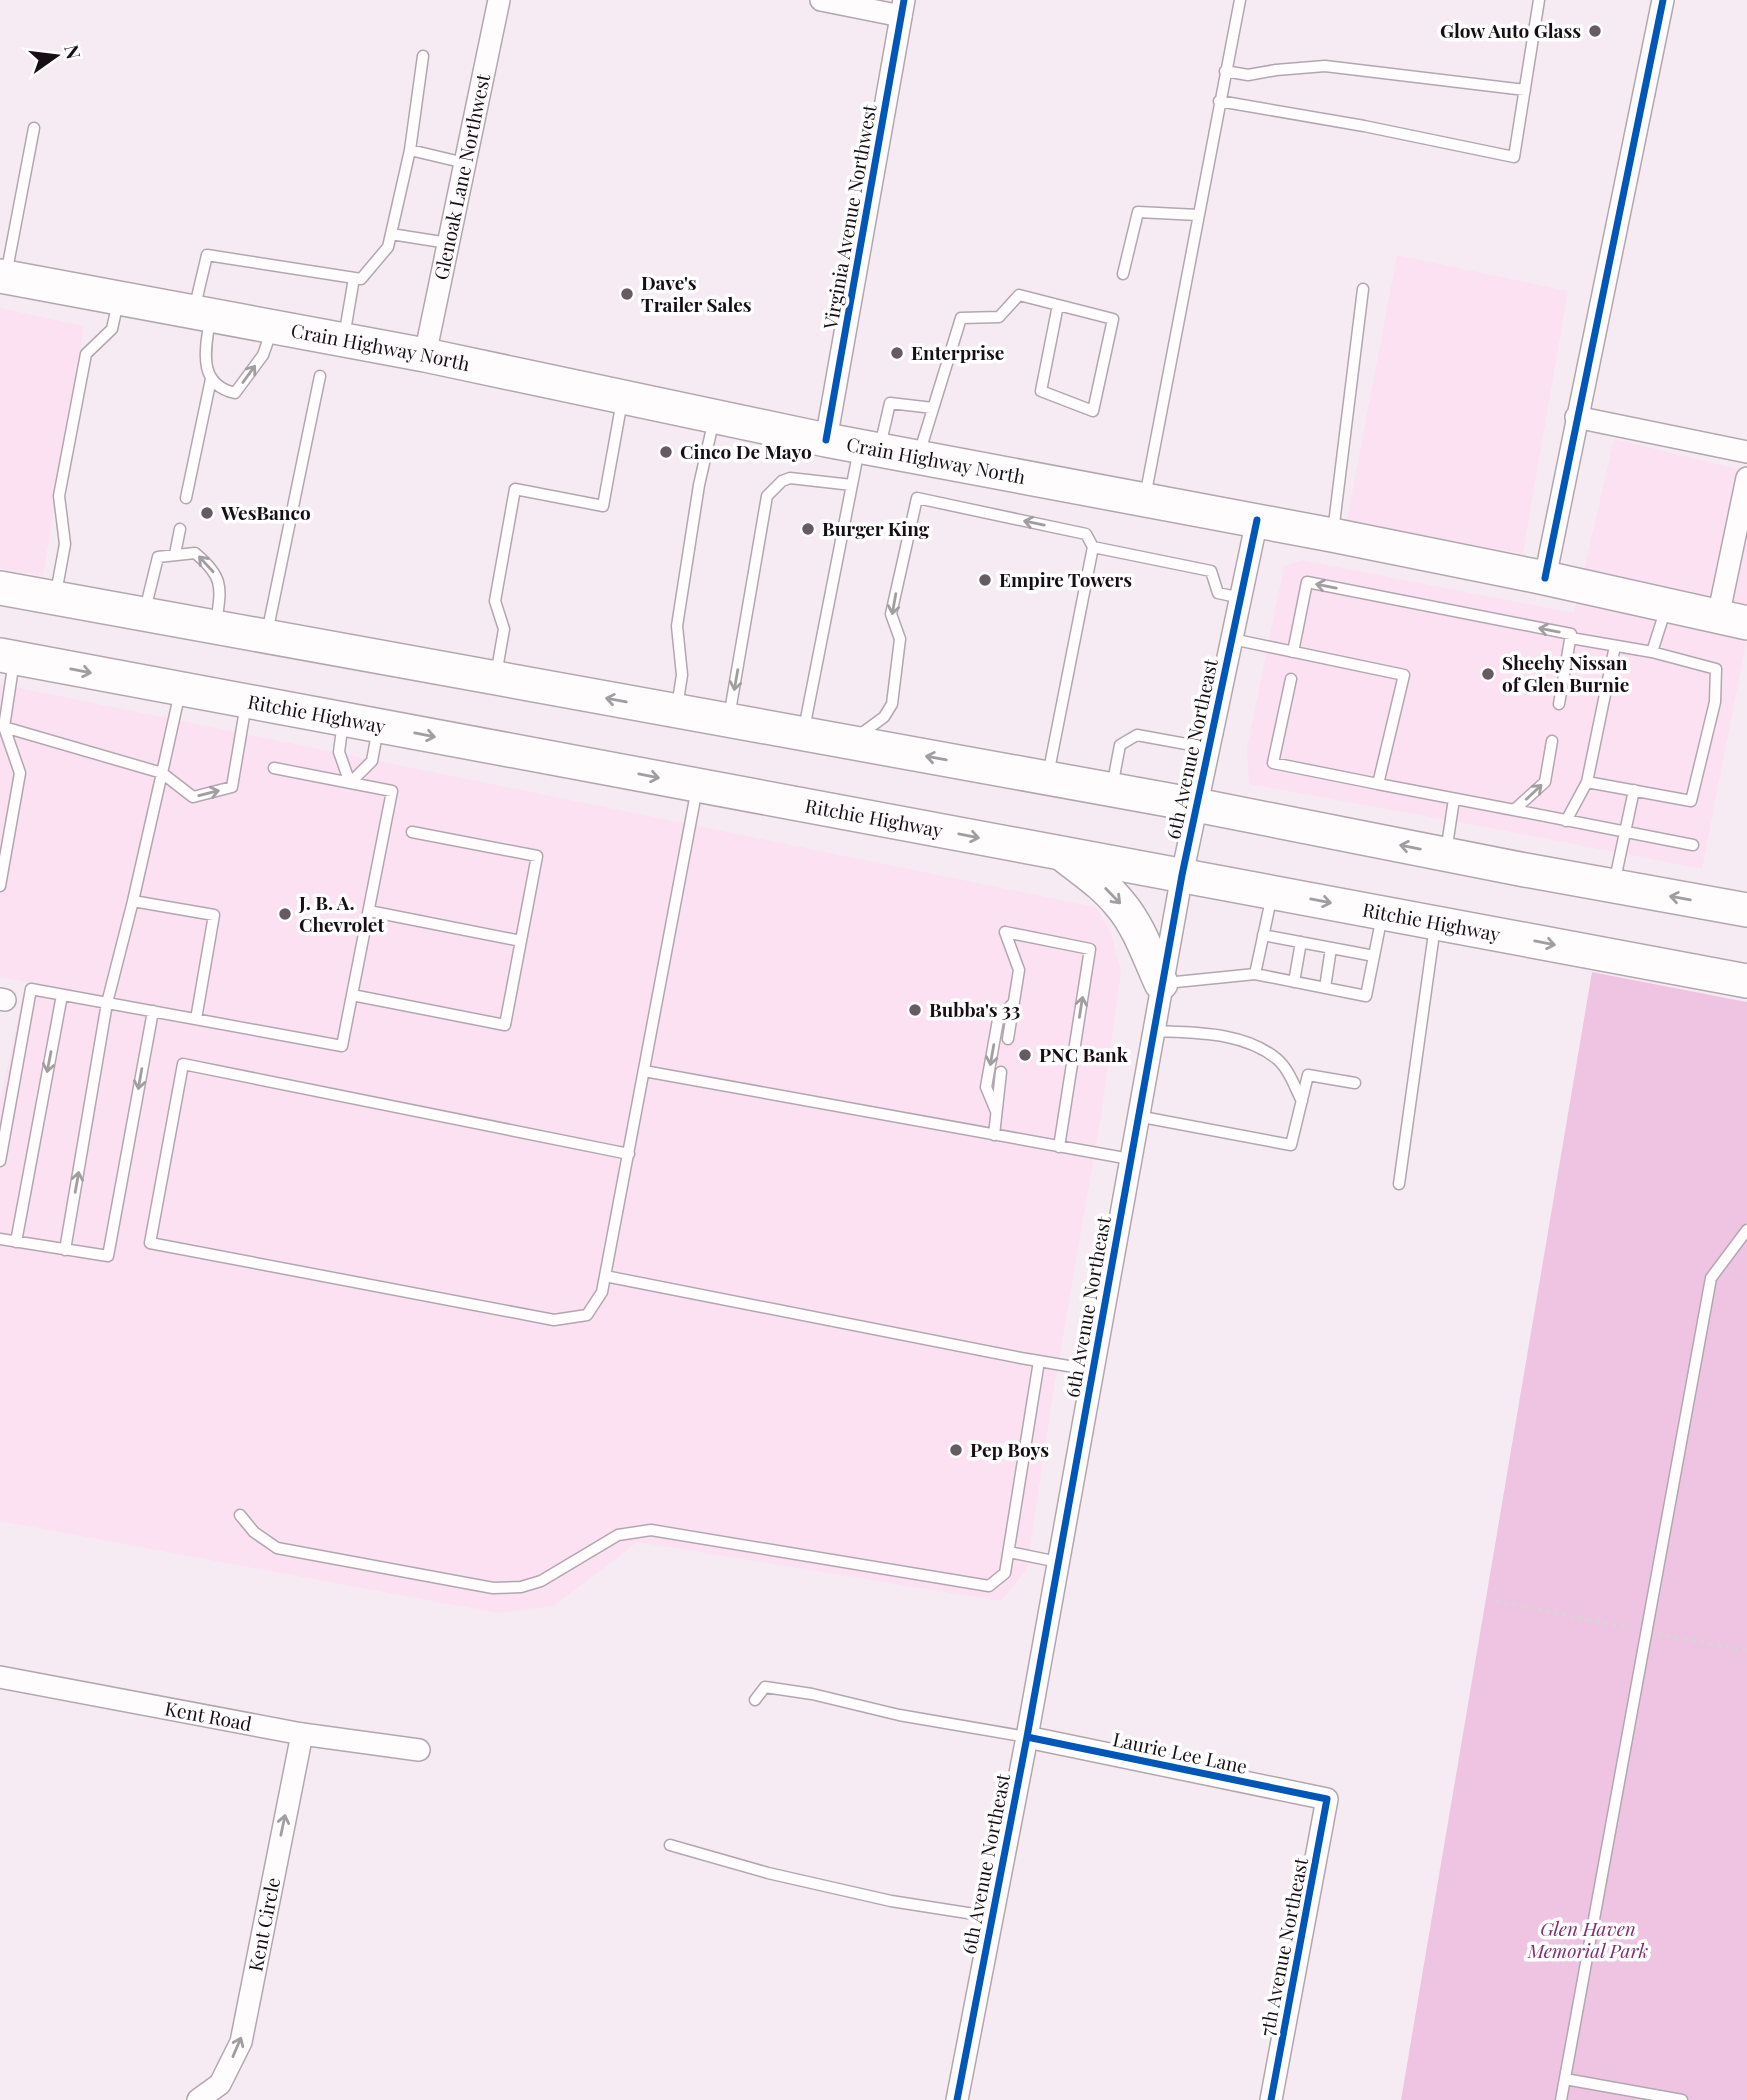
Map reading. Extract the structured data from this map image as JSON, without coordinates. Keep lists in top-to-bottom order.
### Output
{
  "streets": {
    "main road": ["Crain Highway North", "Ritchie Highway"],
    "street": [
      "Glenoak Lane Northwest",
      "Virginia Avenue Northwest",
      "6th Avenue Northeast",
      "Kent Road",
      "Laurie Lee Lane",
      "Kent Circle",
      "7th Avenue Northeast"
    ]
  },
  "crossings": [
    ["Glenoak Lane Northwest", "Crain Highway North"],
    ["Virginia Avenue Northwest", "Crain Highway North"],
    ["Crain Highway North", "6th Avenue Northeast"],
    ["Ritchie Highway", "6th Avenue Northeast"],
    ["6th Avenue Northeast", "Laurie Lee Lane"],
    ["Kent Road", "Kent Circle"],
    ["Laurie Lee Lane", "7th Avenue Northeast"]
  ],
  "one_way": ["Kent Circle"],
  "parks": ["Glen Haven Memorial Park"],
  "places": [
    "Glow Auto Glass",
    "Dave's Trailer Sales",
    "Enterprise",
    "Cinco De Mayo",
    "WesBanco",
    "Burger King",
    "Empire Towers",
    "Sheehy Nissan of Glen Burnie",
    "J. B. A. Chevrolet",
    "Bubba's 33",
    "PNC Bank",
    "Pep Boys"
  ],
  "north": "right"
}
